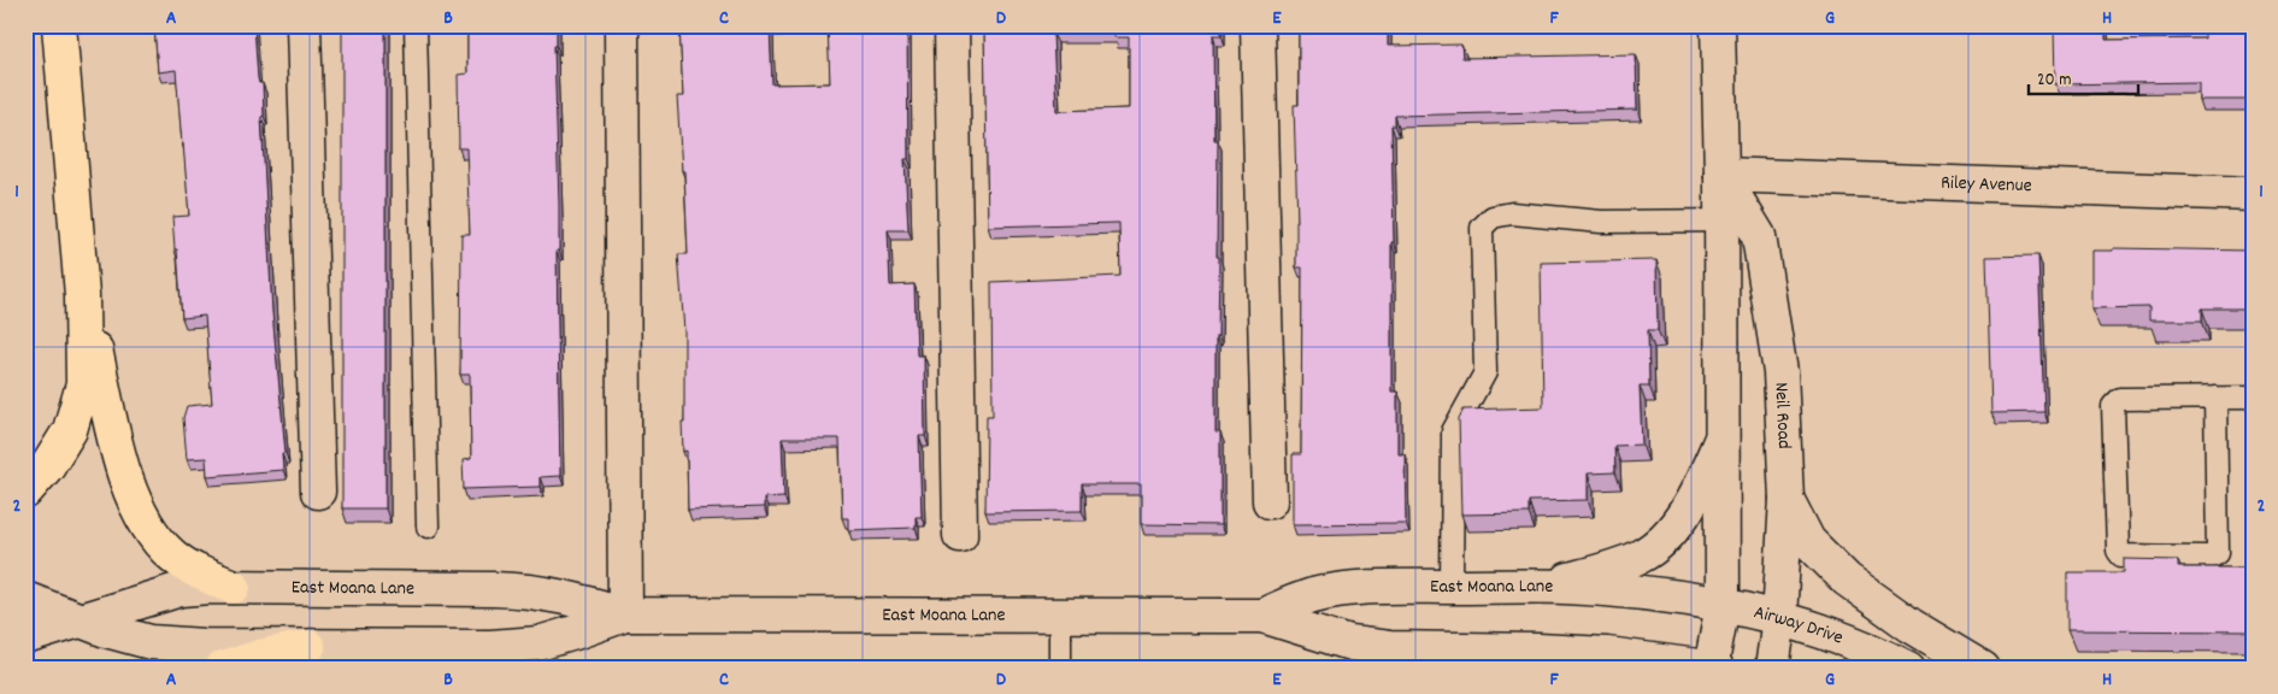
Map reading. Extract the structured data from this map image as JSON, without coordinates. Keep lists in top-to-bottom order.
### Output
{
  "streets": {
    "street": [
      "Riley Avenue",
      "Neil Road",
      "East Moana Lane",
      "Airway Drive"
    ]
  },
  "crossings": [
    ["Riley Avenue", "Neil Road"],
    ["Neil Road", "Airway Drive"],
    ["East Moana Lane", "Airway Drive"]
  ],
  "scale_bar": "20 m",
  "grid": {
    "columns": [
      "A",
      "B",
      "C",
      "D",
      "E",
      "F",
      "G",
      "H"
    ],
    "rows": ["1", "2"]
  }
}
